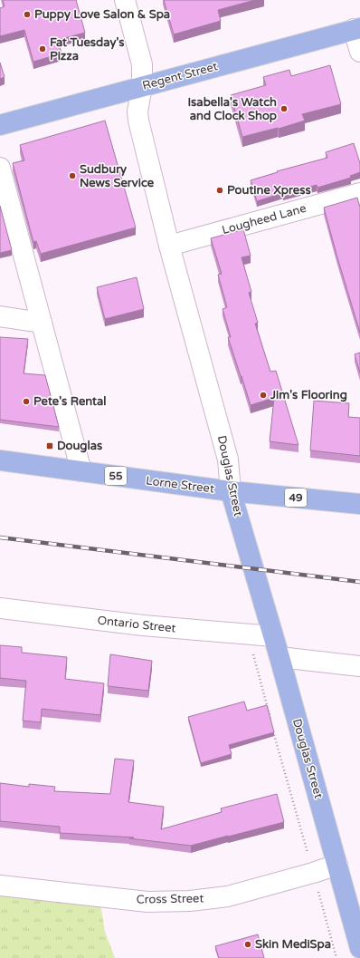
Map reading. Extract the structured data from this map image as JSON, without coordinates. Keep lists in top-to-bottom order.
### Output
{
  "streets": {
    "main road": [
      "Regent Street",
      "55",
      "Douglas Street",
      "Lorne Street",
      "49"
    ],
    "street": ["Lougheed Lane", "Ontario Street", "Cross Street"]
  },
  "crossings": [
    ["Regent Street", "Douglas Street"],
    ["Lougheed Lane", "Douglas Street"],
    ["Douglas Street", "Lorne Street"],
    ["Douglas Street", "Ontario Street"],
    ["Douglas Street", "Cross Street"]
  ],
  "places": {
    "other": [
      "Puppy Love Salon & Spa",
      "Fat Tuesday's Pizza",
      "Isabella's Watch and Clock Shop",
      "Sudbury News Service",
      "Poutine Xpress",
      "Jim's Flooring",
      "Pete's Rental",
      "Skin MediSpa"
    ],
    "transit": ["Douglas"]
  }
}
